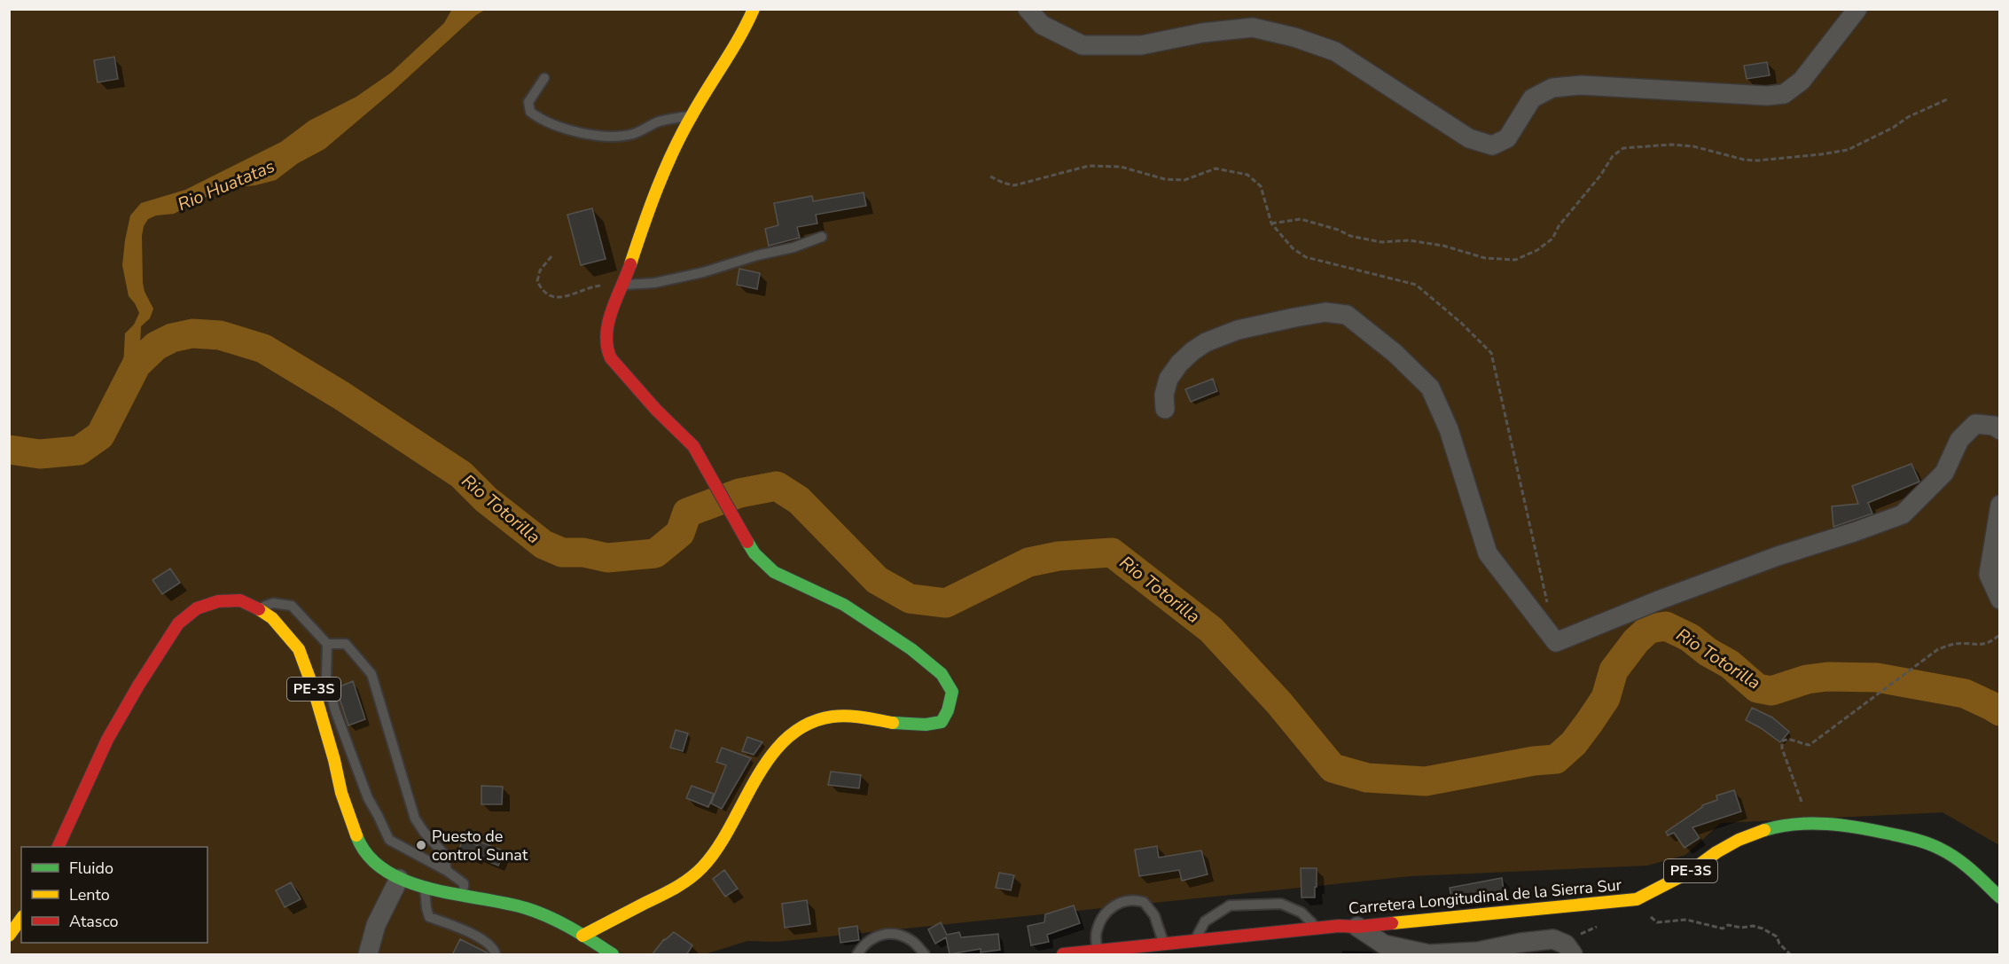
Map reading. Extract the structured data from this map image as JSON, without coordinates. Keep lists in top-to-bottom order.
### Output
{
  "streets": {
    "main road": ["PE-3S", "Carretera Longitudinal de la Sierra Sur"]
  },
  "water": ["Rio Huatatas", "Rio Totorilla"],
  "places": ["Puesto de control Sunat"],
  "legend": ["Fluido", "Lento", "Atasco"]
}
